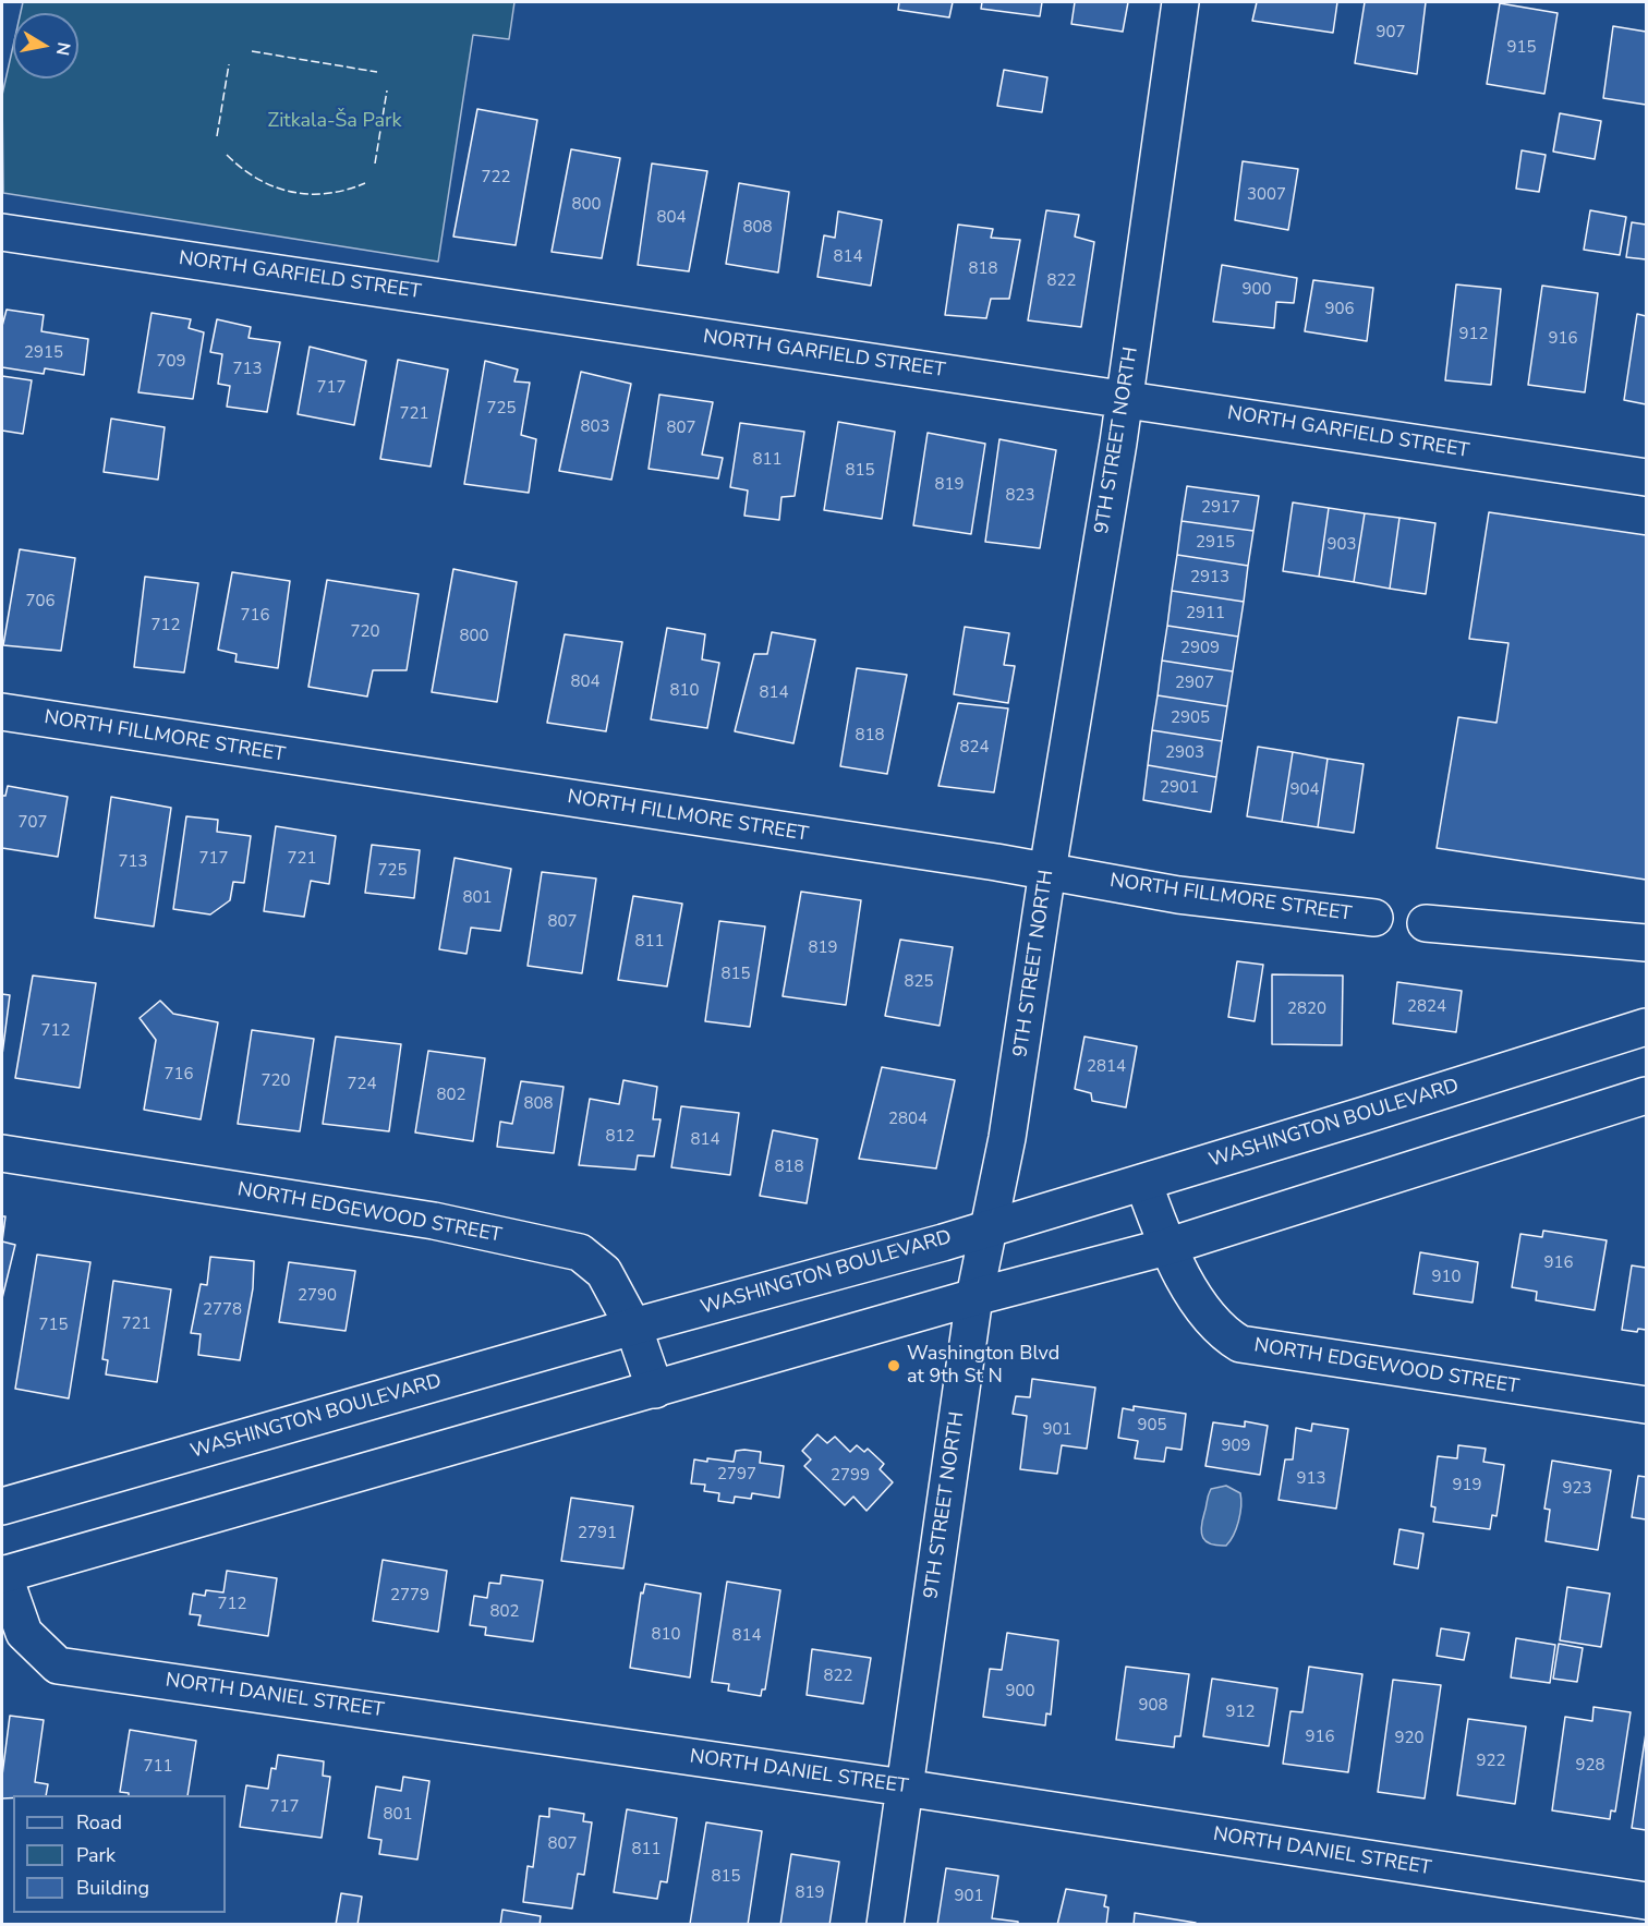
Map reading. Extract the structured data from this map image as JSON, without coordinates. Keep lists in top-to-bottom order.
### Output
{
  "streets": {
    "street": [
      "NORTH GARFIELD STREET",
      "9TH STREET NORTH",
      "NORTH FILLMORE STREET",
      "WASHINGTON BOULEVARD",
      "NORTH EDGEWOOD STREET",
      "NORTH DANIEL STREET"
    ]
  },
  "crossings": [
    ["NORTH GARFIELD STREET", "9TH STREET NORTH"],
    ["9TH STREET NORTH", "NORTH FILLMORE STREET"],
    ["9TH STREET NORTH", "WASHINGTON BOULEVARD"],
    ["9TH STREET NORTH", "NORTH DANIEL STREET"],
    ["WASHINGTON BOULEVARD", "NORTH EDGEWOOD STREET"]
  ],
  "parks": ["Zitkala-Ša Park"],
  "places": ["Washington Blvd at 9th St N"],
  "house_numbers": [
    "907",
    "915",
    "722",
    "3007",
    "800",
    "804",
    "808",
    "814",
    "818",
    "822",
    "900",
    "906",
    "912",
    "916",
    "2915",
    "709",
    "713",
    "717",
    "725",
    "721",
    "803",
    "807",
    "811",
    "815",
    "819",
    "823",
    "2917",
    "2915",
    "903",
    "2913",
    "706",
    "2911",
    "716",
    "712",
    "720",
    "800",
    "2909",
    "804",
    "2907",
    "810",
    "814",
    "2905",
    "818",
    "824",
    "2903",
    "2901",
    "904",
    "707",
    "717",
    "721",
    "713",
    "725",
    "801",
    "807",
    "811",
    "819",
    "815",
    "825",
    "2824",
    "2820",
    "712",
    "2814",
    "716",
    "720",
    "724",
    "802",
    "808",
    "2804",
    "812",
    "814",
    "818",
    "916",
    "910",
    "2790",
    "2778",
    "721",
    "715",
    "905",
    "901",
    "909",
    "2797",
    "2799",
    "913",
    "919",
    "923",
    "2791",
    "2779",
    "712",
    "802",
    "810",
    "814",
    "822",
    "900",
    "908",
    "912",
    "916",
    "920",
    "922",
    "928",
    "711",
    "717",
    "801",
    "807",
    "811",
    "815",
    "819",
    "901"
  ],
  "legend": ["Road", "Park", "Building"],
  "north": "right"
}
